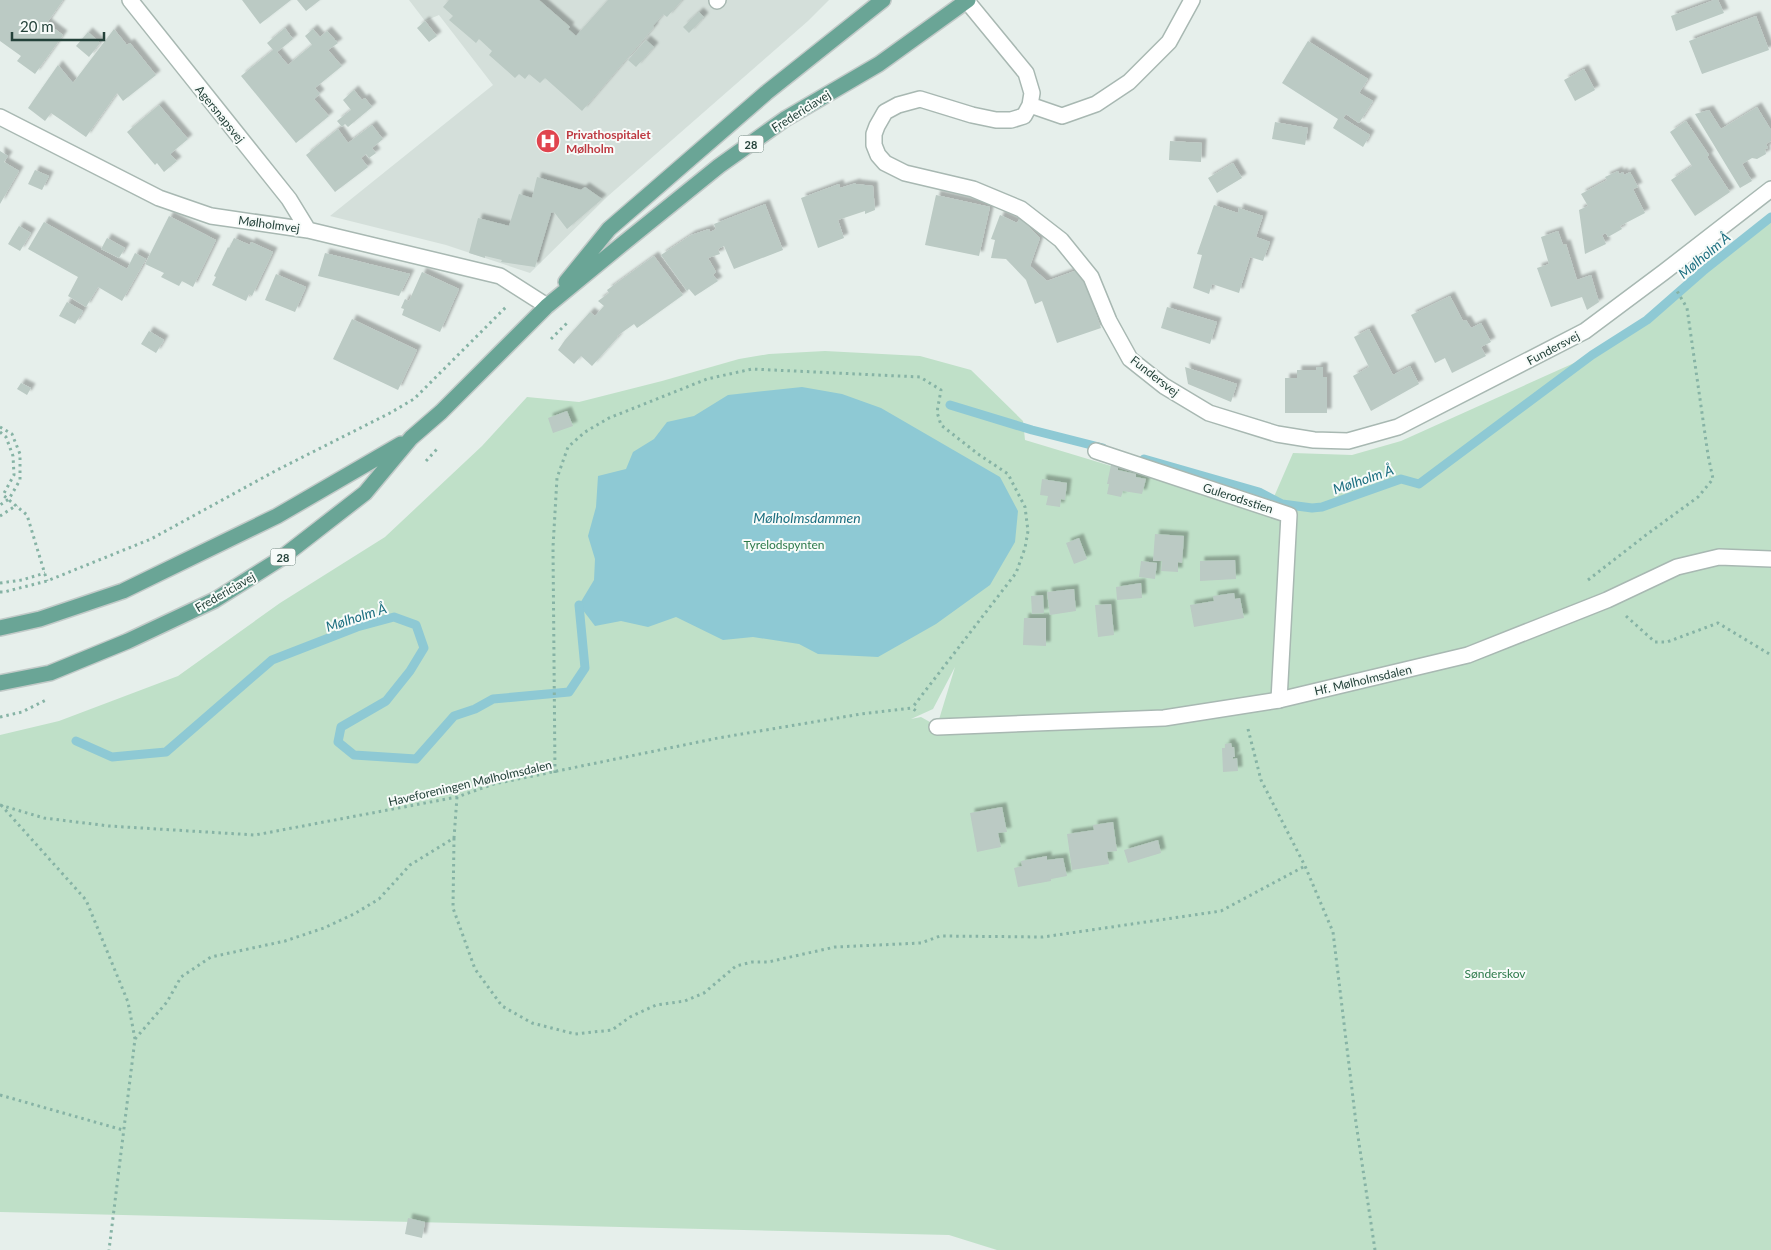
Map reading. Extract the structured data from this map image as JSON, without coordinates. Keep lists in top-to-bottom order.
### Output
{
  "streets": {
    "main road": ["Fredericiavej", "28"],
    "street": [
      "Agersnapsvej",
      "Mølholmvej",
      "Fundersvej",
      "Gulerodsstien",
      "Hf. Mølholmsdalen"
    ],
    "path": ["Haveforeningen Mølholmsdalen"]
  },
  "crossings": [
    ["Fredericiavej", "Mølholmvej"],
    ["Agersnapsvej", "Mølholmvej"],
    ["Gulerodsstien", "Hf. Mølholmsdalen"]
  ],
  "water": ["Mølholm Å", "Mølholmsdammen"],
  "parks": ["Tyrelodspynten", "Sønderskov"],
  "places": {
    "hospital": ["Privathospitalet Mølholm"]
  },
  "scale_bar": "20 m"
}
